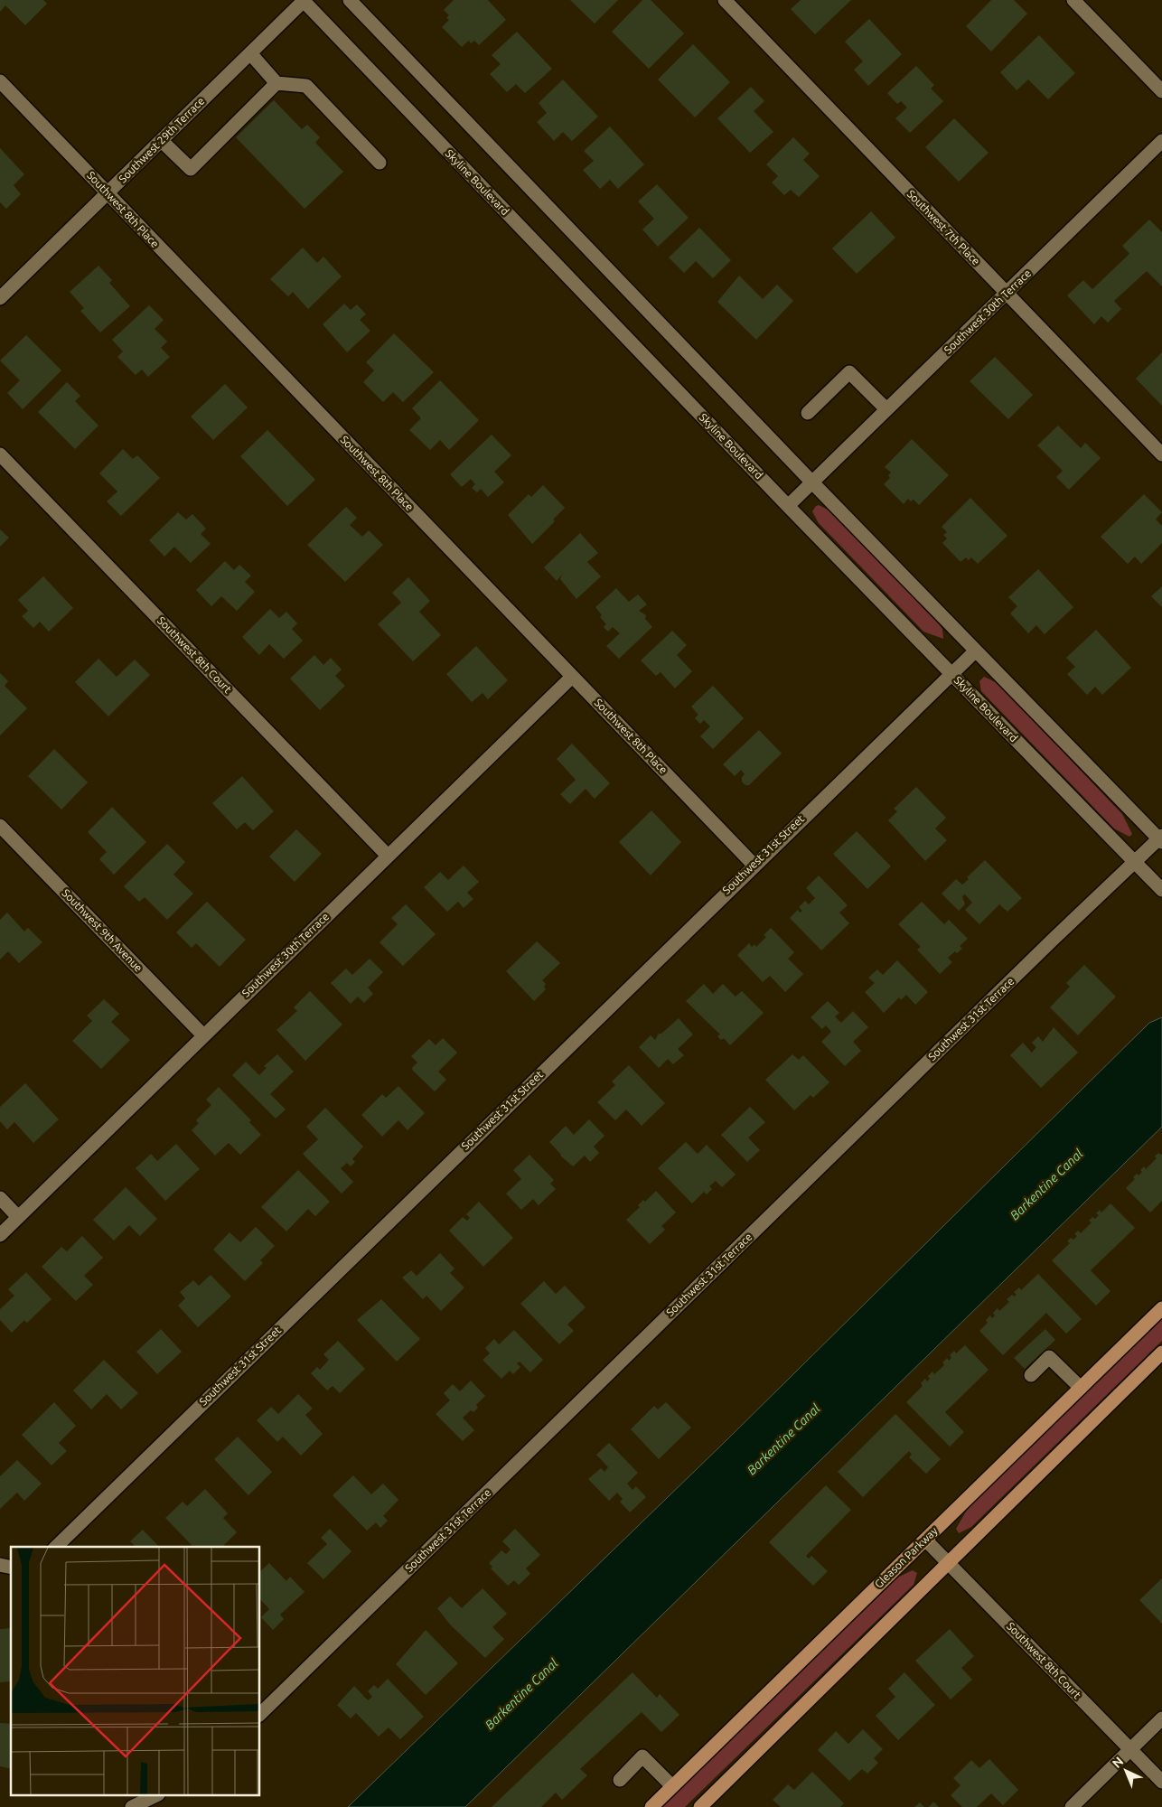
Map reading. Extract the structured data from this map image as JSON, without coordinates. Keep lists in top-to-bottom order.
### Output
{
  "streets": {
    "main road": ["Gleason Parkway"],
    "street": [
      "Southwest 29th Terrace",
      "Skyline Boulevard",
      "Southwest 8th Place",
      "Southwest 7th Place",
      "Southwest 30th Terrace",
      "Southwest 8th Court",
      "Southwest 31st Street",
      "Southwest 9th Avenue",
      "Southwest 31st Terrace"
    ]
  },
  "crossings": [
    ["Southwest 29th Terrace", "Skyline Boulevard"],
    ["Southwest 29th Terrace", "Southwest 8th Place"],
    ["Skyline Boulevard", "Southwest 30th Terrace"],
    ["Skyline Boulevard", "Southwest 31st Street"],
    ["Skyline Boulevard", "Southwest 31st Terrace"],
    ["Southwest 8th Place", "Southwest 30th Terrace"],
    ["Southwest 8th Place", "Southwest 31st Street"],
    ["Southwest 7th Place", "Southwest 30th Terrace"],
    ["Southwest 30th Terrace", "Southwest 8th Court"],
    ["Southwest 30th Terrace", "Southwest 9th Avenue"],
    ["Southwest 8th Court", "Gleason Parkway"]
  ],
  "water": ["Barkentine Canal"],
  "north": "top left"
}
